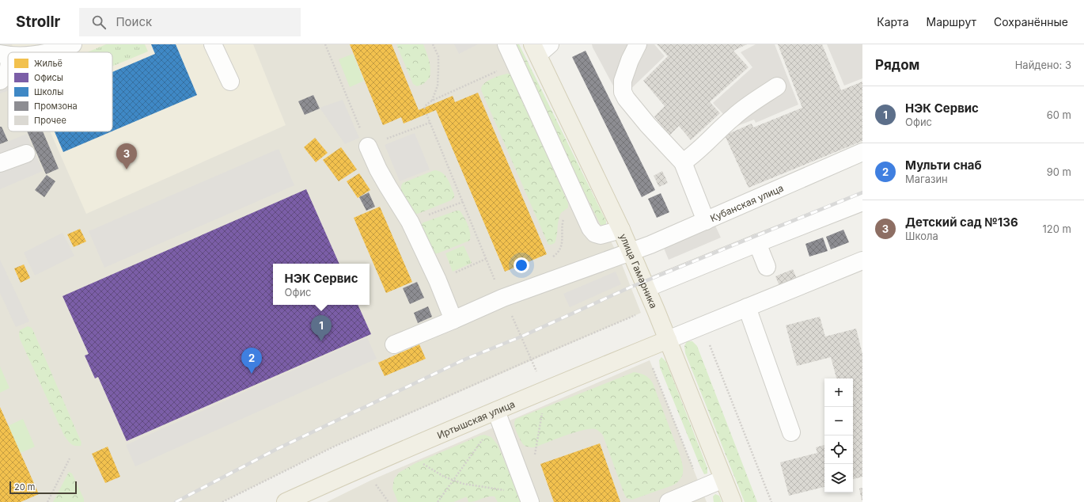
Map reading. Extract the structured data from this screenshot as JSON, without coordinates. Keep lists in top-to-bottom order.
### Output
{
  "streets": {
    "main road": ["улица Гамарника", "Иртышская улица"],
    "lane": ["Кубанская улица"]
  },
  "crossings": [
    ["Кубанская улица", "улица Гамарника"],
    ["улица Гамарника", "Иртышская улица"]
  ],
  "legend": [
    "Жильё",
    "Офисы",
    "Школы",
    "Промзона",
    "Прочее"
  ],
  "scale_bar": "20 m",
  "page": {
    "header": "Strollr",
    "search": "Поиск",
    "nav": ["Карта", "Маршрут", "Сохранённые"],
    "heading": ["Рядом", "Найдено: 3"],
    "list": [
      {
        "mark": "1",
        "name": "НЭК Сервис",
        "note": "Офис",
        "value": "60 m"
      },
      {
        "mark": "2",
        "name": "Мульти снаб",
        "note": "Магазин",
        "value": "90 m"
      },
      {
        "mark": "3",
        "name": "Детский сад №136",
        "note": "Школа",
        "value": "120 m"
      }
    ],
    "pins": ["3", "1", "2"],
    "popup": ["НЭК Сервис", "Офис"],
    "map_buttons": ["+", "−"],
    "scale": "20 m"
  }
}
